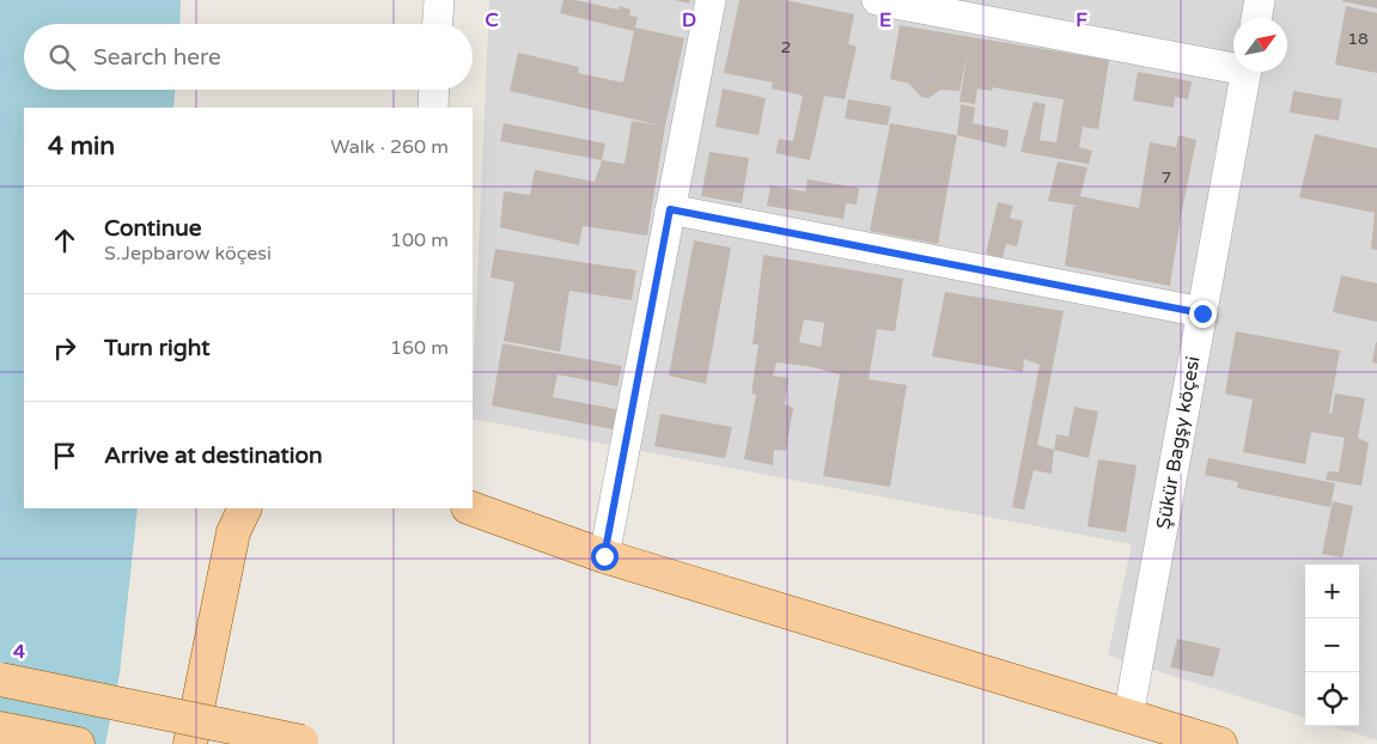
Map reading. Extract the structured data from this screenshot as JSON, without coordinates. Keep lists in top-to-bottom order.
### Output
{
  "streets": {
    "street": ["Şükür Bagşy köçesi"]
  },
  "house_numbers": ["18", "2", "7"],
  "north": "top right",
  "page": {
    "search": "Search here",
    "heading": ["4 min", "Walk · 260 m"],
    "list": [
      ["Continue", "S.Jepbarow köçesi", "100 m"],
      ["Turn right", "160 m"],
      "Arrive at destination"
    ],
    "map_buttons": ["+", "−"]
  },
  "grid": {
    "columns": [
      "C",
      "D",
      "E",
      "F"
    ],
    "rows": ["4"]
  }
}
